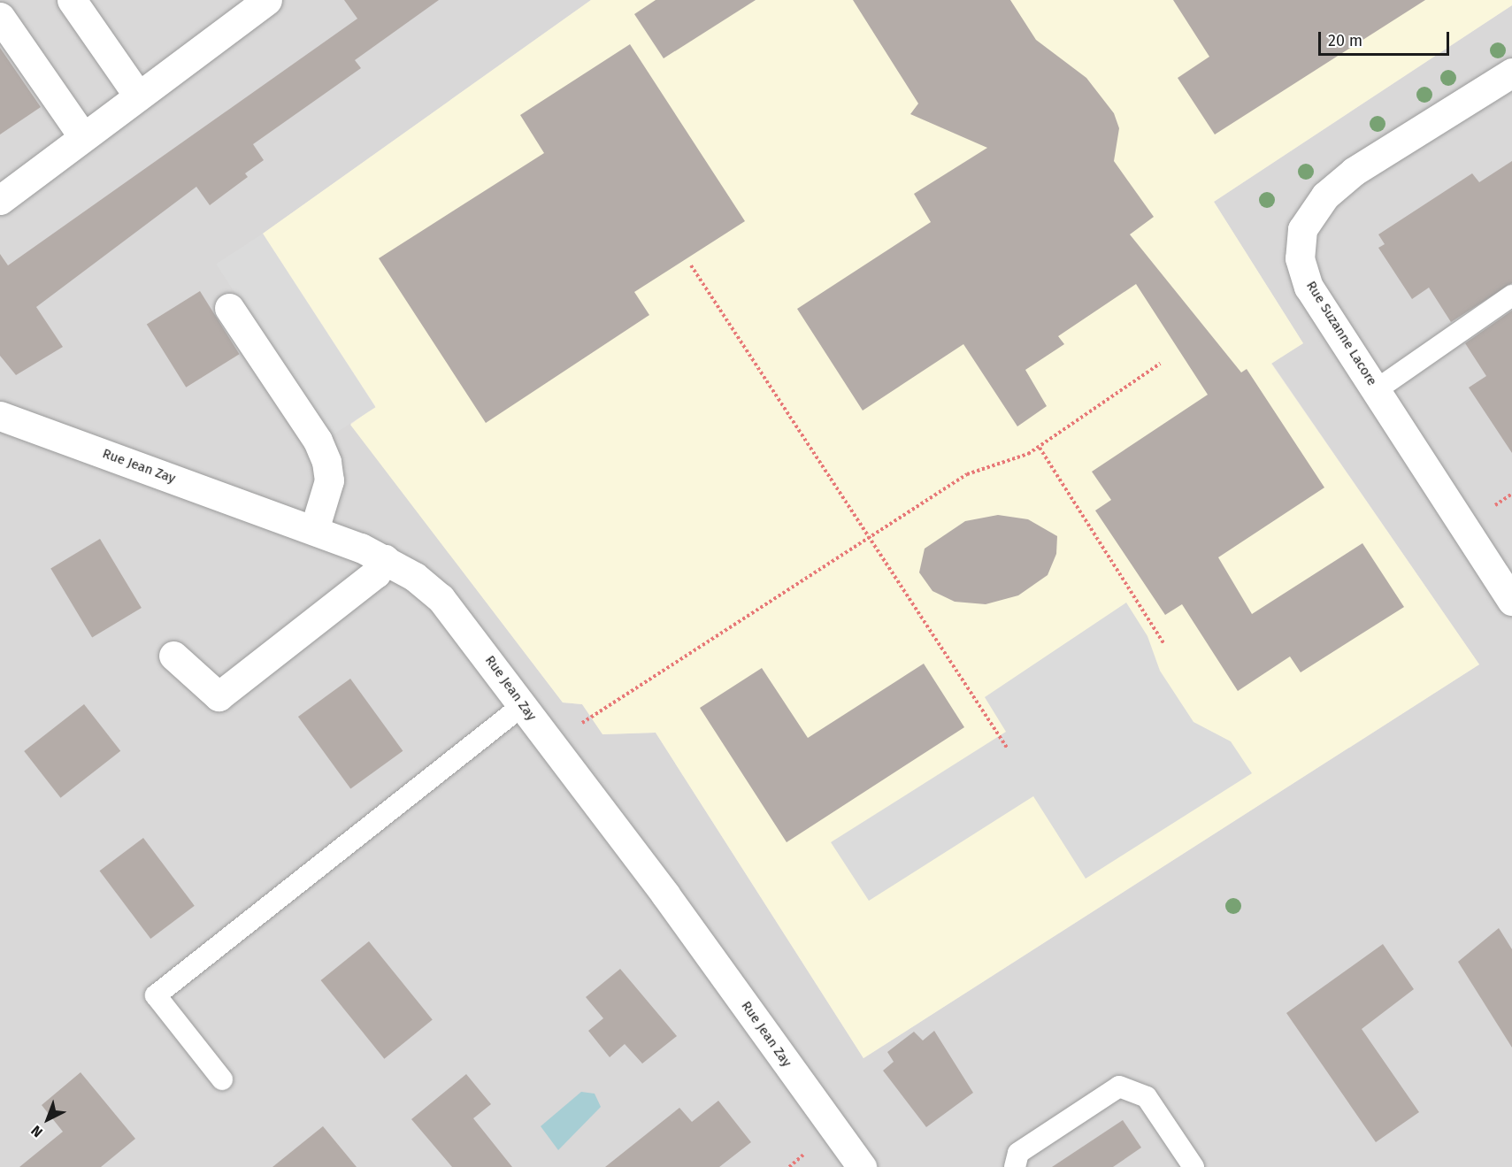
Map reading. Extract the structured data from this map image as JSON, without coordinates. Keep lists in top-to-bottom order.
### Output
{
  "streets": {
    "street": ["Rue Suzanne Lacore", "Rue Jean Zay"]
  },
  "scale_bar": "20 m",
  "north": "bottom left"
}
